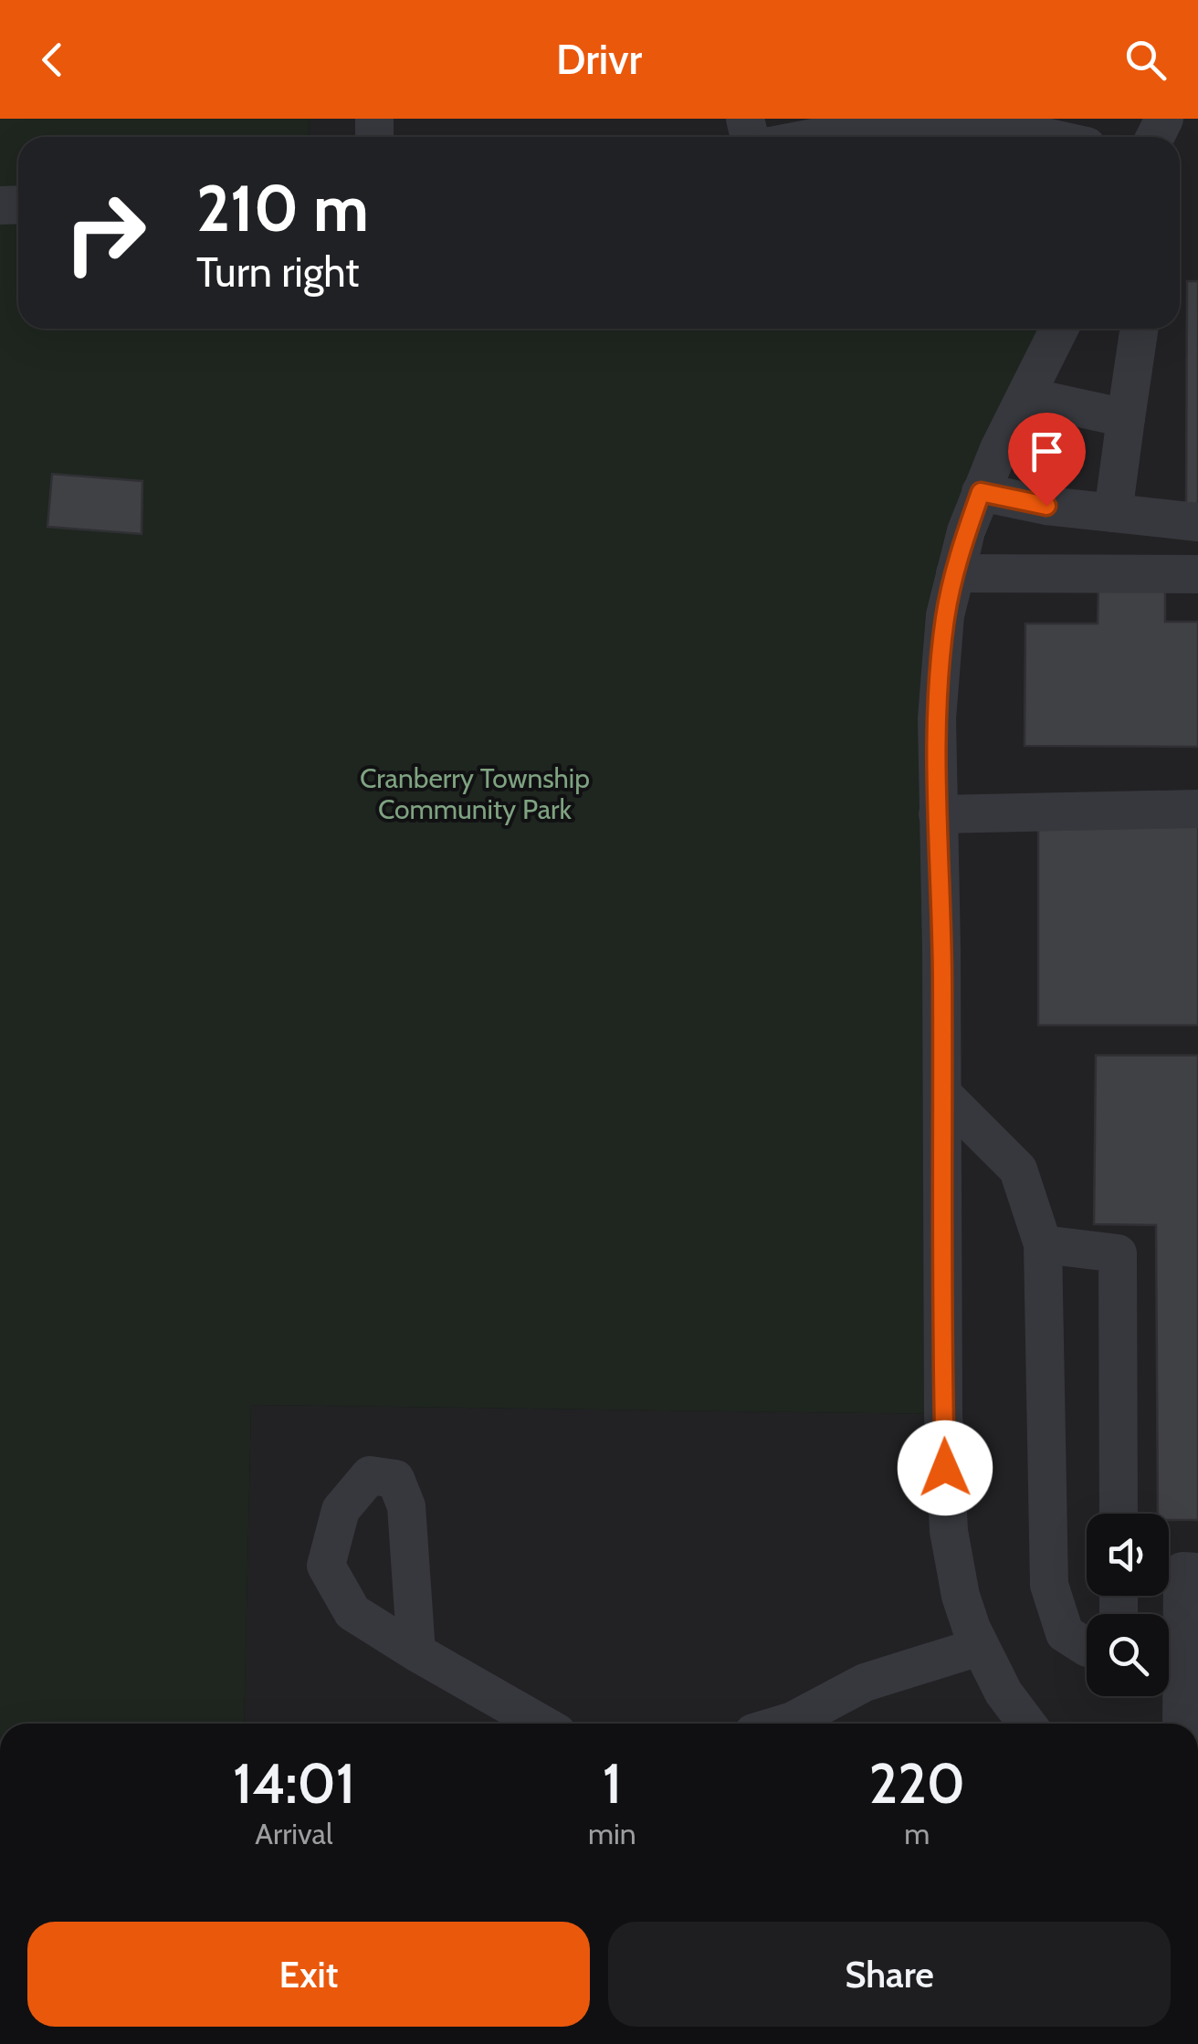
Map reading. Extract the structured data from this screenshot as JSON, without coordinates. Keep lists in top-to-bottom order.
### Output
{
  "parks": ["Cranberry Township Community Park"],
  "page": {
    "header": "Drivr",
    "turn": ["210 m", "Turn right"],
    "eta": [
      "14:01",
      "Arrival",
      "1",
      "min",
      "220",
      "m"
    ],
    "buttons": ["Exit", "Share"]
  }
}
